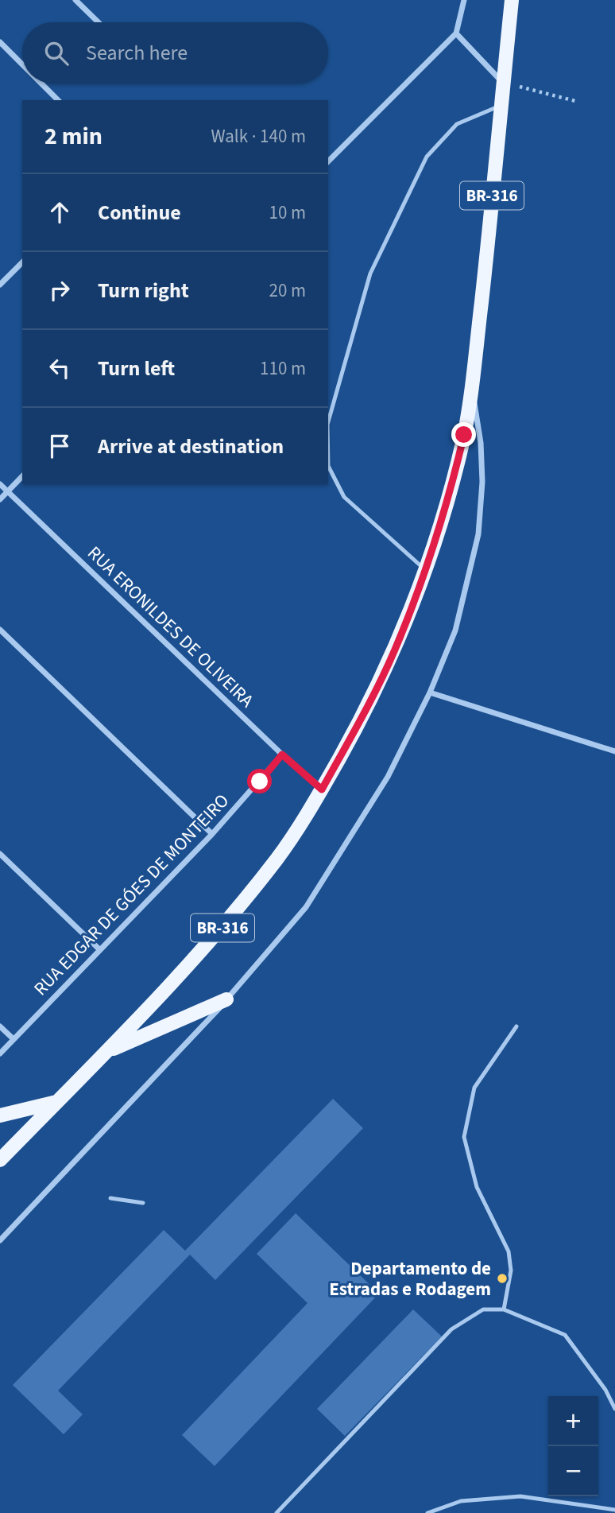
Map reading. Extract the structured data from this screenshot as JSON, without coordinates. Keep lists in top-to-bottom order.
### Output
{
  "streets": {
    "main road": ["BR-316"],
    "street": ["RUA ERONILDES DE OLIVEIRA", "RUA EDGAR DE GÓES DE MONTEIRO"]
  },
  "crossings": [
    ["BR-316", "RUA ERONILDES DE OLIVEIRA"],
    ["RUA ERONILDES DE OLIVEIRA", "RUA EDGAR DE GÓES DE MONTEIRO"]
  ],
  "places": ["Departamento de Estradas e Rodagem"],
  "page": {
    "search": "Search here",
    "heading": ["2 min", "Walk · 140 m"],
    "list": [
      ["Continue", "10 m"],
      ["Turn right", "20 m"],
      ["Turn left", "110 m"],
      "Arrive at destination"
    ],
    "map_buttons": ["+", "−"]
  }
}
